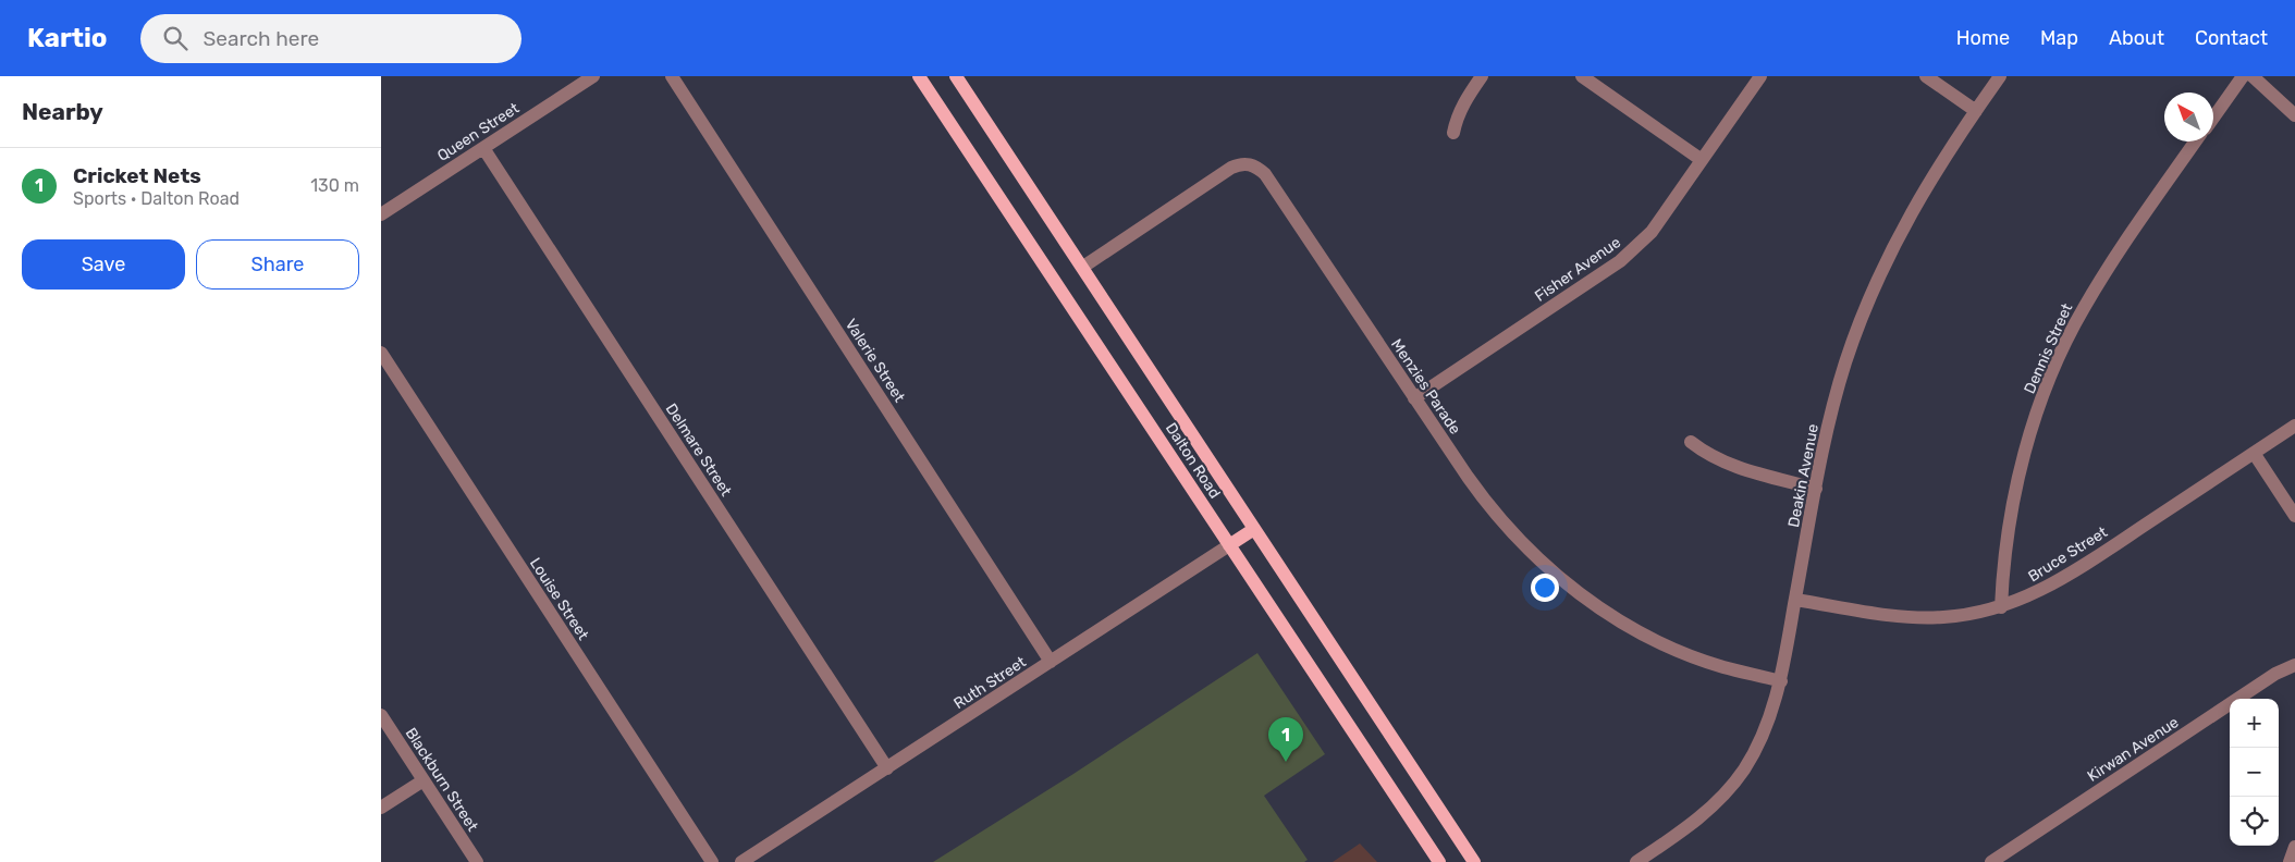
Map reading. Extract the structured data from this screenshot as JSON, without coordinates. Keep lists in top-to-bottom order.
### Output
{
  "streets": {
    "main road": ["Dalton Road", "Ruth Street"],
    "street": [
      "Queen Street",
      "Fisher Avenue",
      "Dennis Street",
      "Valerie Street",
      "Menzies Parade",
      "Delmare Street",
      "Deakin Avenue",
      "Bruce Street",
      "Louise Street",
      "Kirwan Avenue",
      "Blackburn Street"
    ]
  },
  "crossings": [
    ["Queen Street", "Delmare Street"],
    ["Fisher Avenue", "Menzies Parade"],
    ["Dennis Street", "Bruce Street"],
    ["Valerie Street", "Ruth Street"],
    ["Menzies Parade", "Dalton Road"],
    ["Menzies Parade", "Deakin Avenue"],
    ["Delmare Street", "Ruth Street"],
    ["Dalton Road", "Ruth Street"],
    ["Deakin Avenue", "Bruce Street"]
  ],
  "north": "top left",
  "page": {
    "header": "Kartio",
    "search": "Search here",
    "nav": [
      "Home",
      "Map",
      "About",
      "Contact"
    ],
    "heading": "Nearby",
    "list": [
      {
        "mark": "1",
        "name": "Cricket Nets",
        "note": "Sports · Dalton Road",
        "value": "130 m"
      }
    ],
    "buttons": ["Save", "Share"],
    "map_buttons": ["+", "−"],
    "pins": "1"
  }
}
